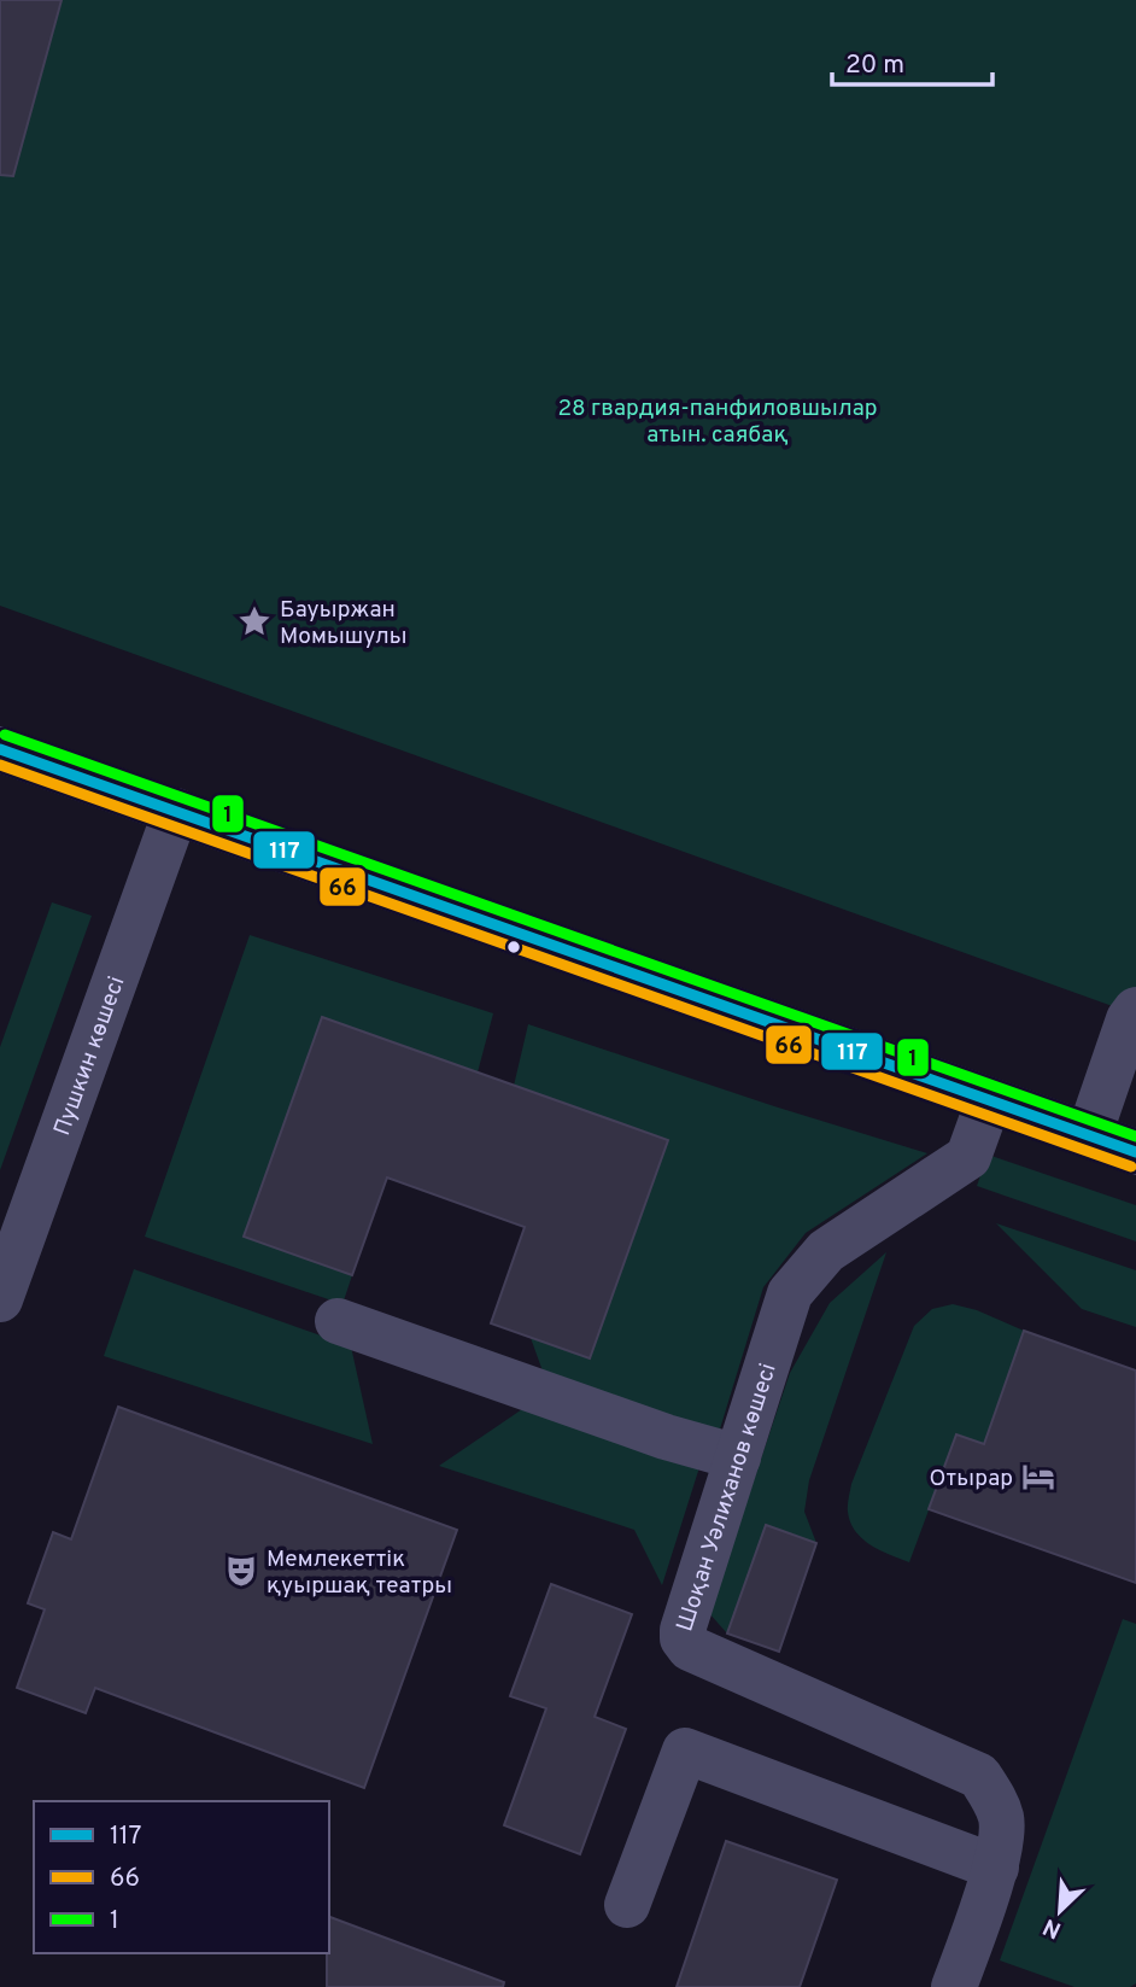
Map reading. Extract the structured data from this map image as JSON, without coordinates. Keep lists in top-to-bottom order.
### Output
{
  "streets": {
    "street": ["Пушкин көшесі", "Шоқан Уәлиханов көшесі"]
  },
  "parks": ["28 гвардия-панфиловшылар атын. саябақ"],
  "places": {
    "place": ["Бауыржан Момышулы"],
    "hotel": ["Отырар"],
    "theatre": ["Мемлекеттік қуыршақ театры"]
  },
  "lines": ["transit line 1", "transit line 117", "transit line 66"],
  "legend": ["117", "66", "1"],
  "scale_bar": "20 m",
  "north": "bottom left"
}
